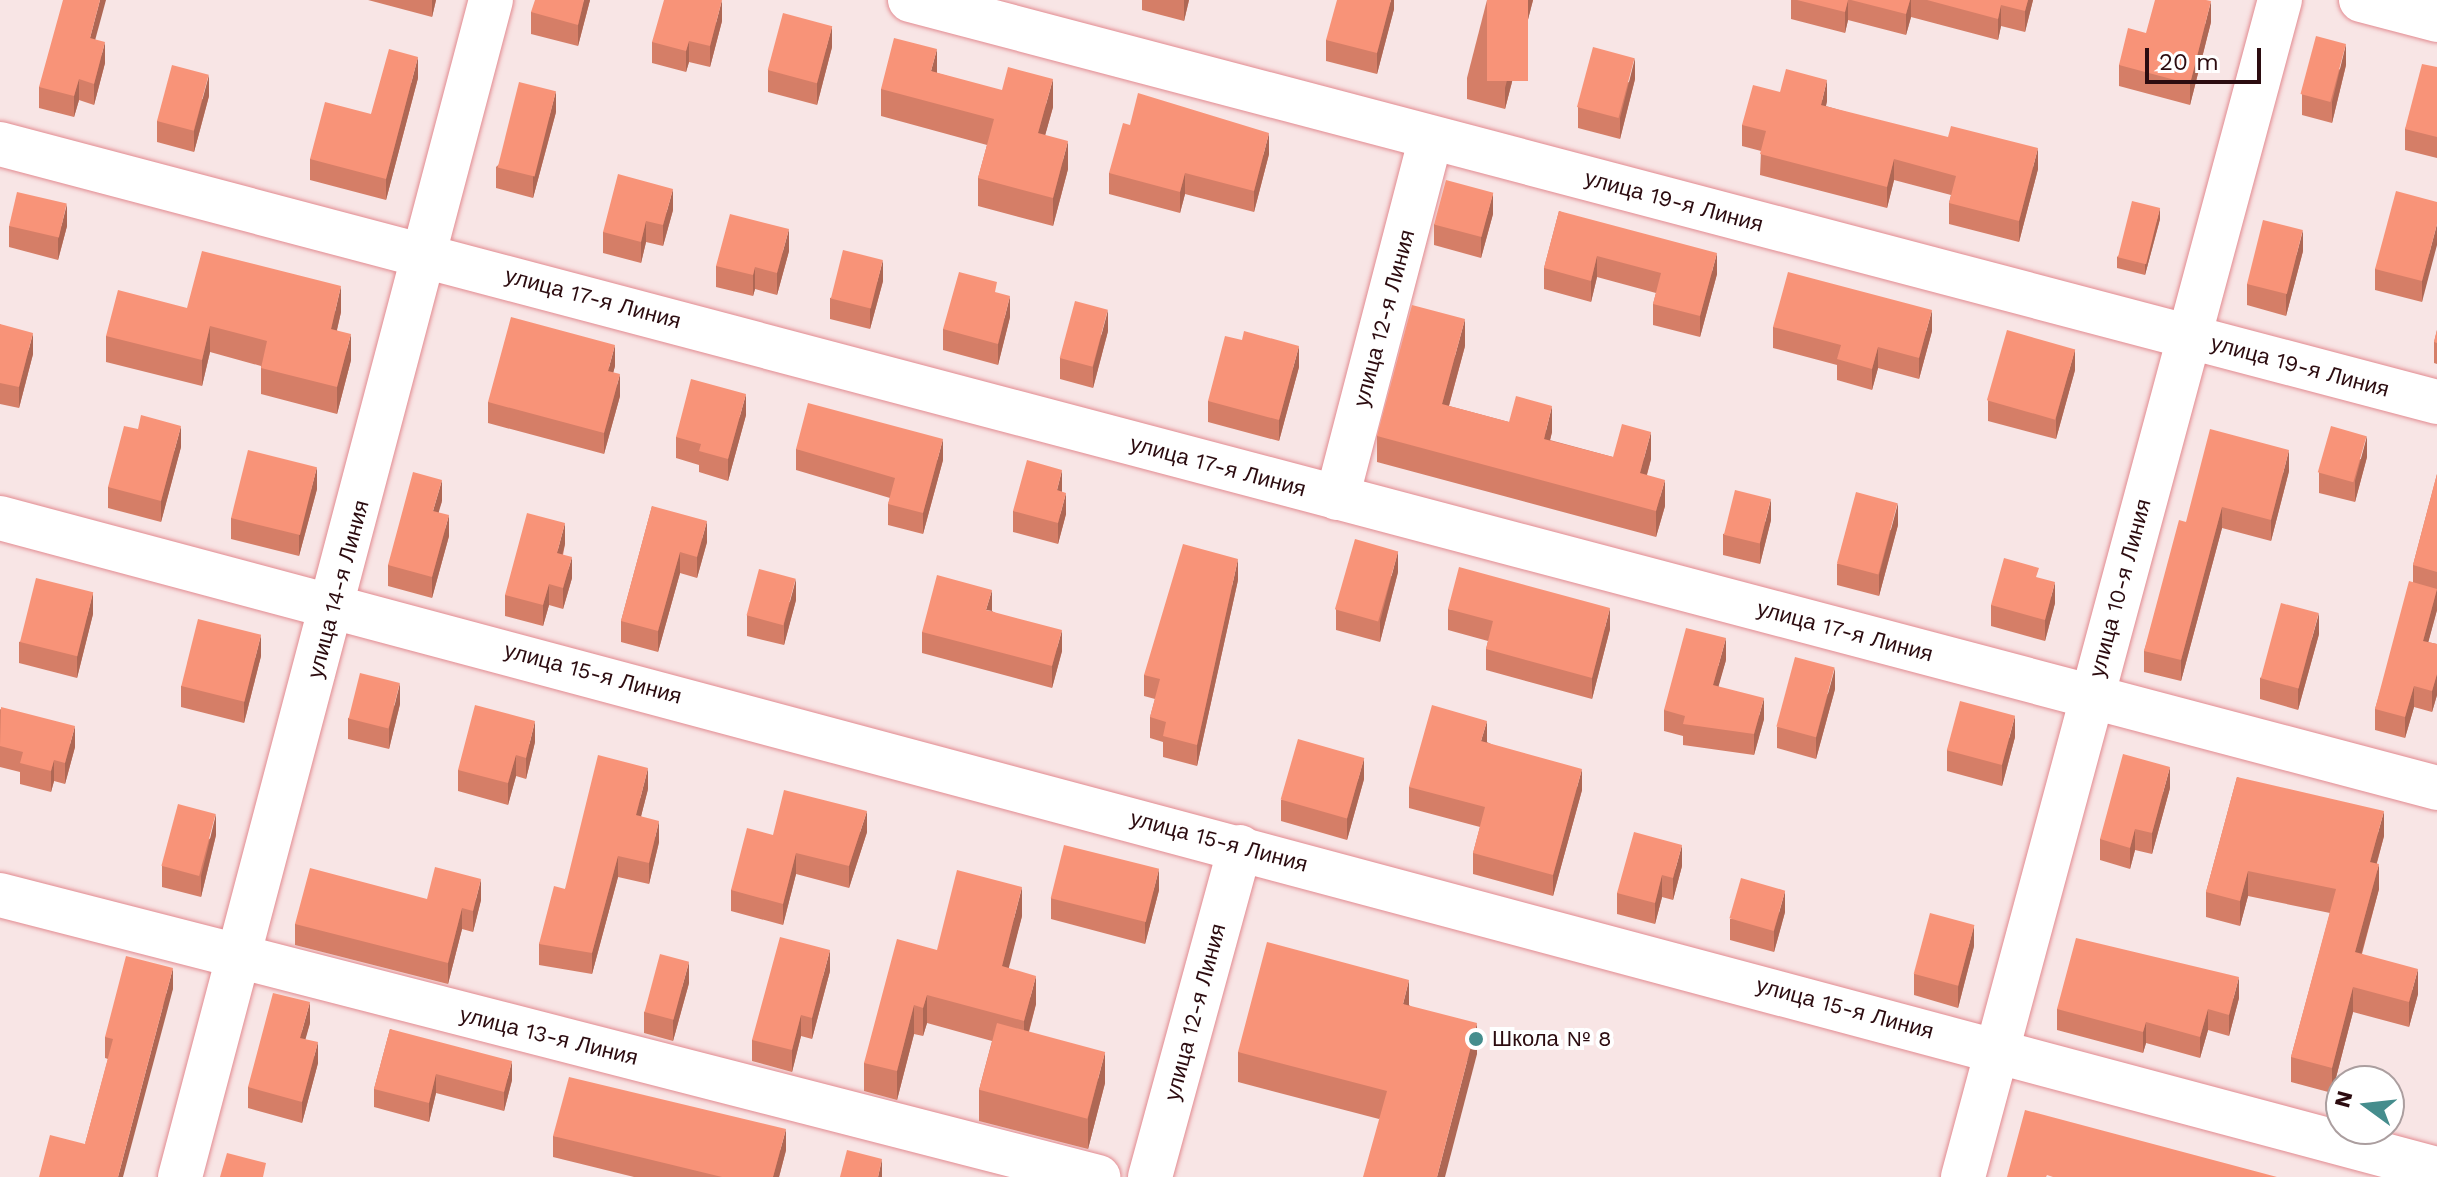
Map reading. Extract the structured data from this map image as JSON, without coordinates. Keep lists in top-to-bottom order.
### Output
{
  "streets": {
    "street": [
      "улица 19-я Линия",
      "улица 17-я Линия",
      "улица 12-я Линия",
      "улица 10-я Линия",
      "улица 14-я Линия",
      "улица 15-я Линия",
      "улица 13-я Линия"
    ]
  },
  "crossings": [
    ["улица 19-я Линия", "улица 12-я Линия"],
    ["улица 19-я Линия", "улица 10-я Линия"],
    ["улица 17-я Линия", "улица 12-я Линия"],
    ["улица 17-я Линия", "улица 10-я Линия"],
    ["улица 17-я Линия", "улица 14-я Линия"],
    ["улица 12-я Линия", "улица 15-я Линия"],
    ["улица 10-я Линия", "улица 15-я Линия"],
    ["улица 14-я Линия", "улица 15-я Линия"],
    ["улица 14-я Линия", "улица 13-я Линия"]
  ],
  "places": ["Школа № 8"],
  "scale_bar": "20 m",
  "north": "left"
}
